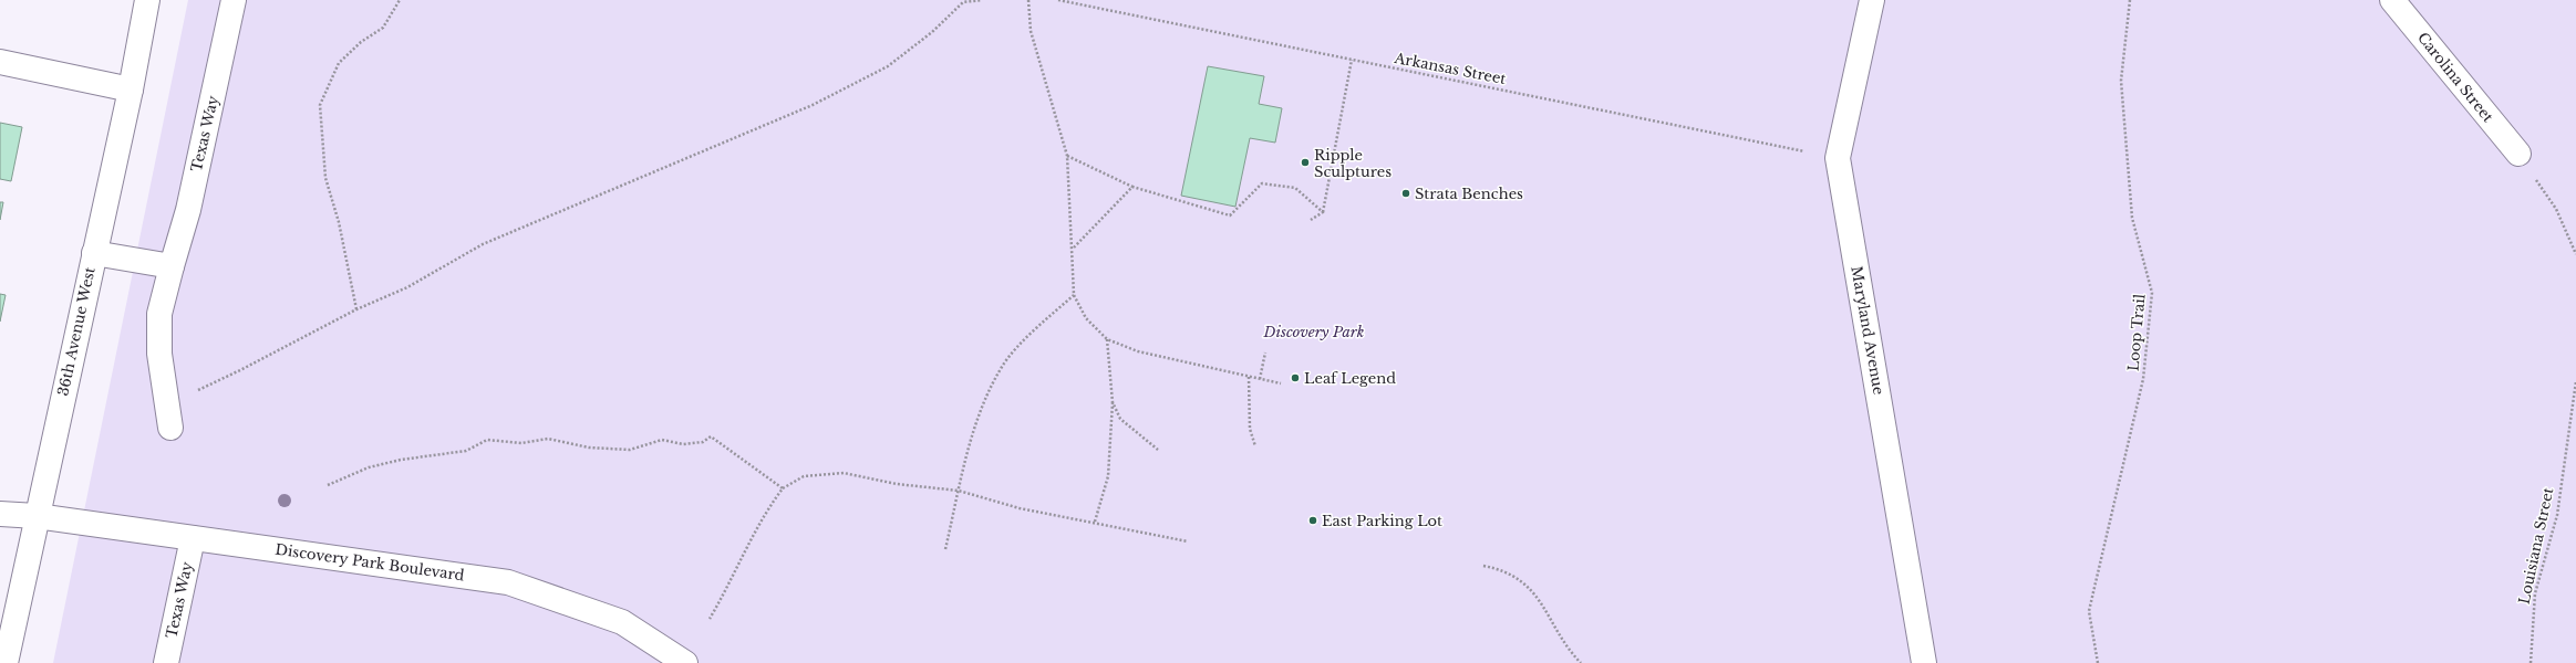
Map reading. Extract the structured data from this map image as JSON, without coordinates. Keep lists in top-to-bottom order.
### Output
{
  "streets": {
    "street": [
      "Carolina Street",
      "Texas Way",
      "Maryland Avenue",
      "36th Avenue West",
      "Discovery Park Boulevard"
    ],
    "path": ["Arkansas Street", "Loop Trail", "Louisiana Street"]
  },
  "crossings": [
    ["Arkansas Street", "Maryland Avenue"],
    ["Texas Way", "Discovery Park Boulevard"],
    ["36th Avenue West", "Discovery Park Boulevard"]
  ],
  "parks": ["Discovery Park"],
  "places": [
    "Ripple Sculptures",
    "Strata Benches",
    "Leaf Legend",
    "East Parking Lot"
  ]
}
